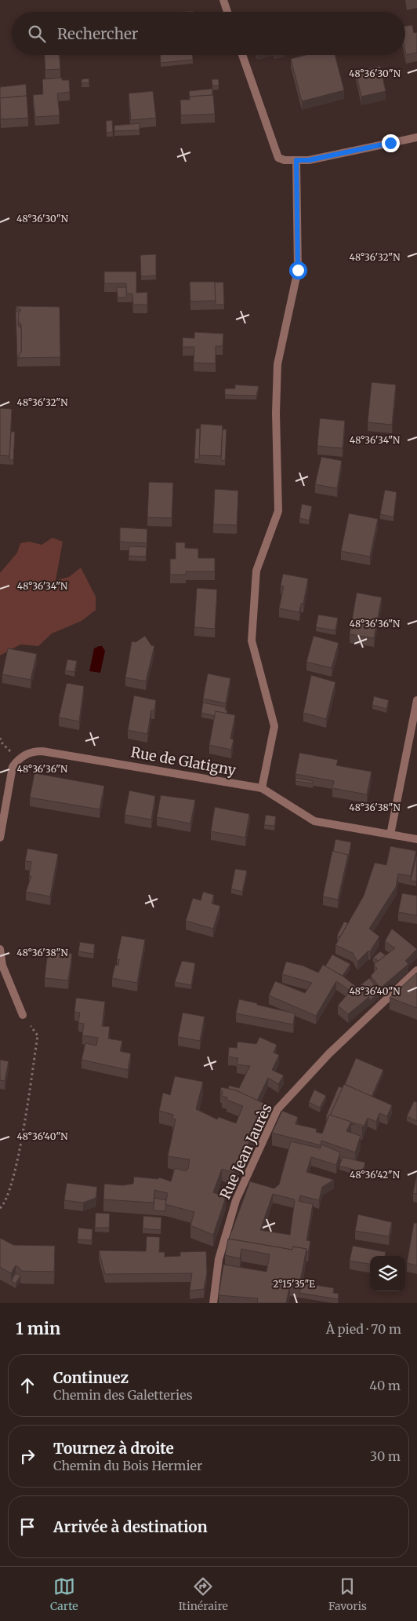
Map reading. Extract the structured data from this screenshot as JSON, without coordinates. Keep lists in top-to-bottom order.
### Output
{
  "streets": {
    "street": ["Rue de Glatigny", "Rue Jean Jaurès"]
  },
  "page": {
    "search": "Rechercher",
    "heading": ["1 min", "À pied · 70 m"],
    "list": [
      ["Continuez", "Chemin des Galetteries", "40 m"],
      ["Tournez à droite", "Chemin du Bois Hermier", "30 m"],
      "Arrivée à destination"
    ],
    "nav": ["Carte", "Itinéraire", "Favoris"]
  },
  "coordinates": [
    "48°36'30\"N",
    "48°36'32\"N",
    "48°36'34\"N",
    "48°36'36\"N",
    "48°36'38\"N",
    "48°36'40\"N",
    "48°36'42\"N",
    "2°15'35\"E"
  ]
}
